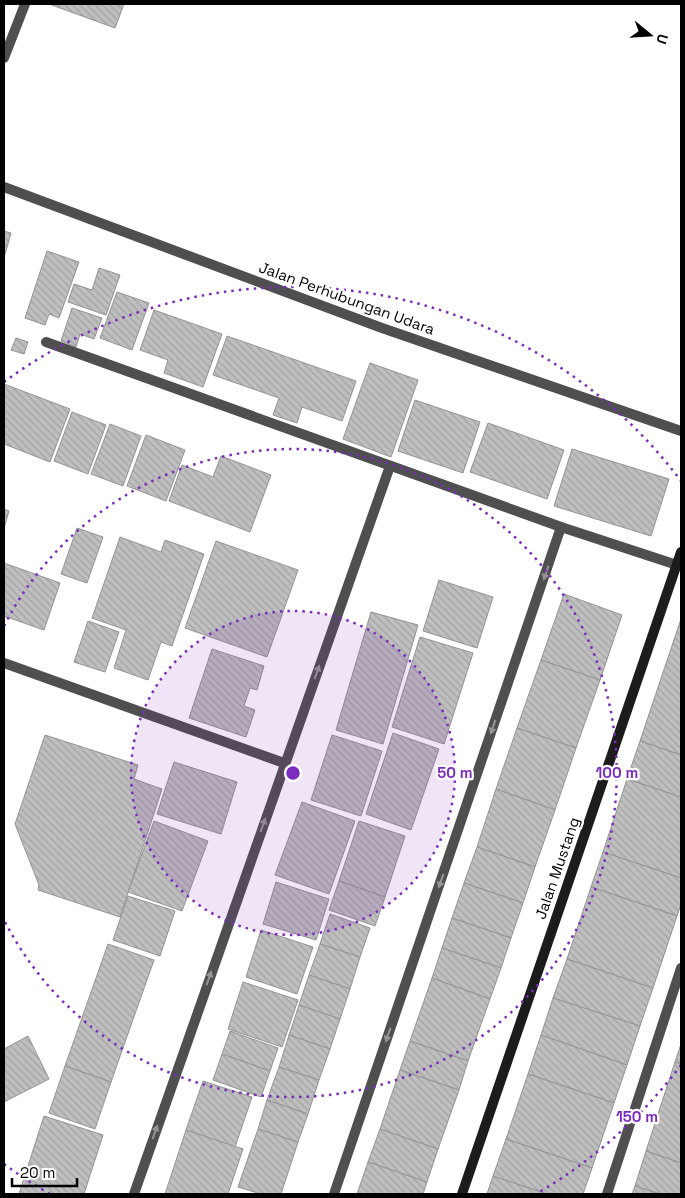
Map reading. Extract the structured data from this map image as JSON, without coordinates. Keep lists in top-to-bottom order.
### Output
{
  "streets": {
    "main road": ["Jalan Mustang"],
    "street": ["Jalan Perhubungan Udara"]
  },
  "scale_bar": "20 m",
  "north": "right",
  "rings": ["50 m", "100 m", "150 m"]
}
